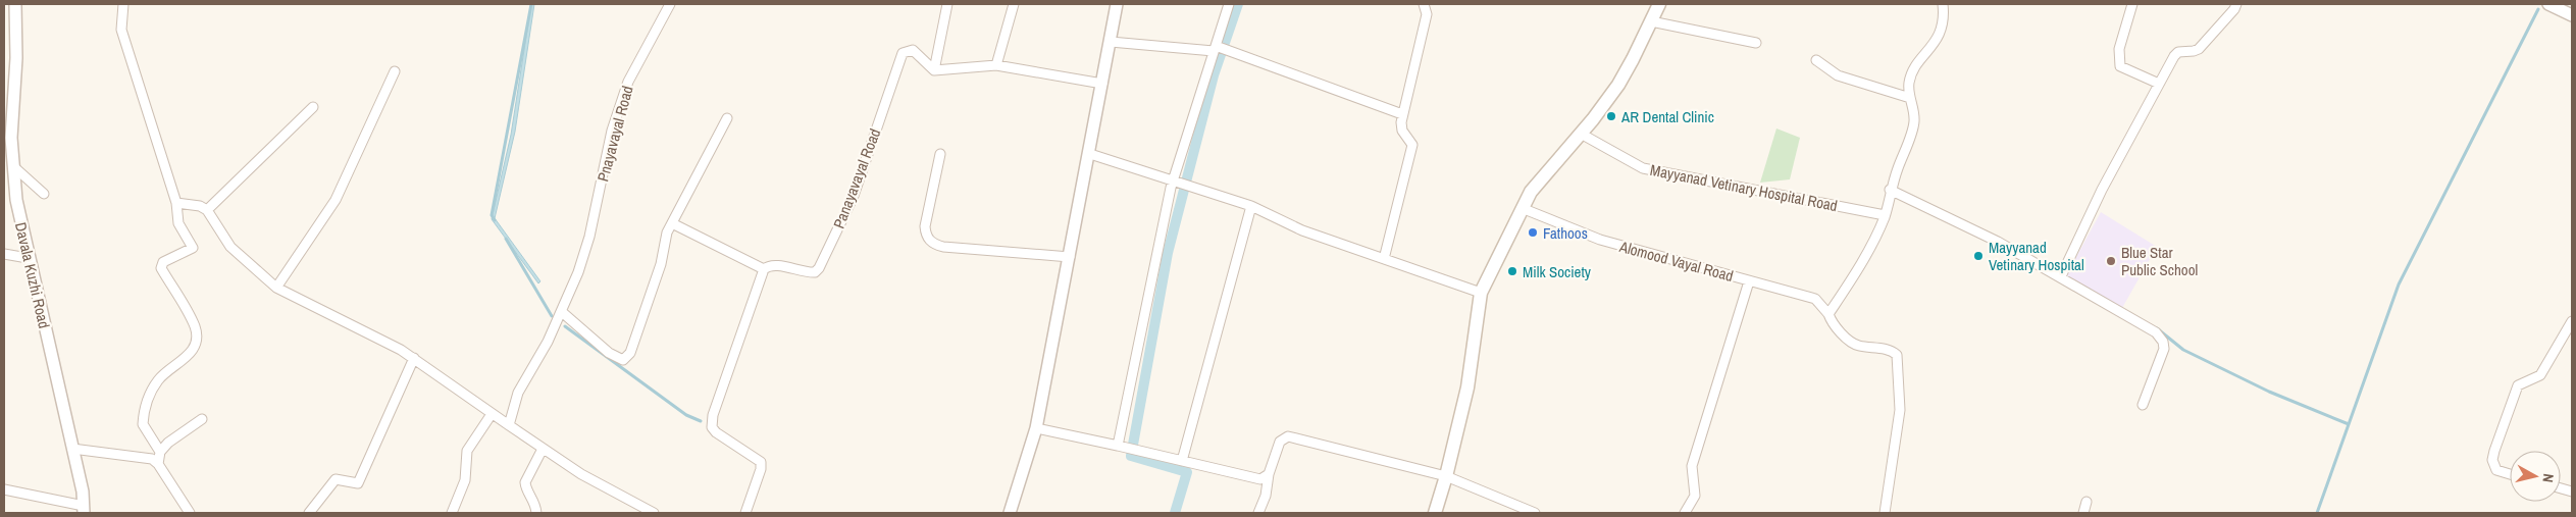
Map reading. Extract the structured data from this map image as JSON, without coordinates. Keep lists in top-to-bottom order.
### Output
{
  "streets": {
    "street": [
      "Pnayavayal Road",
      "Panayavayal Road",
      "Mayyanad Vetinary Hospital Road",
      "Alomood Vayal Road",
      "Davala Kuzhi Road"
    ]
  },
  "places": [
    "AR Dental Clinic",
    "Fathoos",
    "Mayyanad Vetinary Hospital",
    "Blue Star Public School",
    "Milk Society"
  ],
  "north": "right"
}
